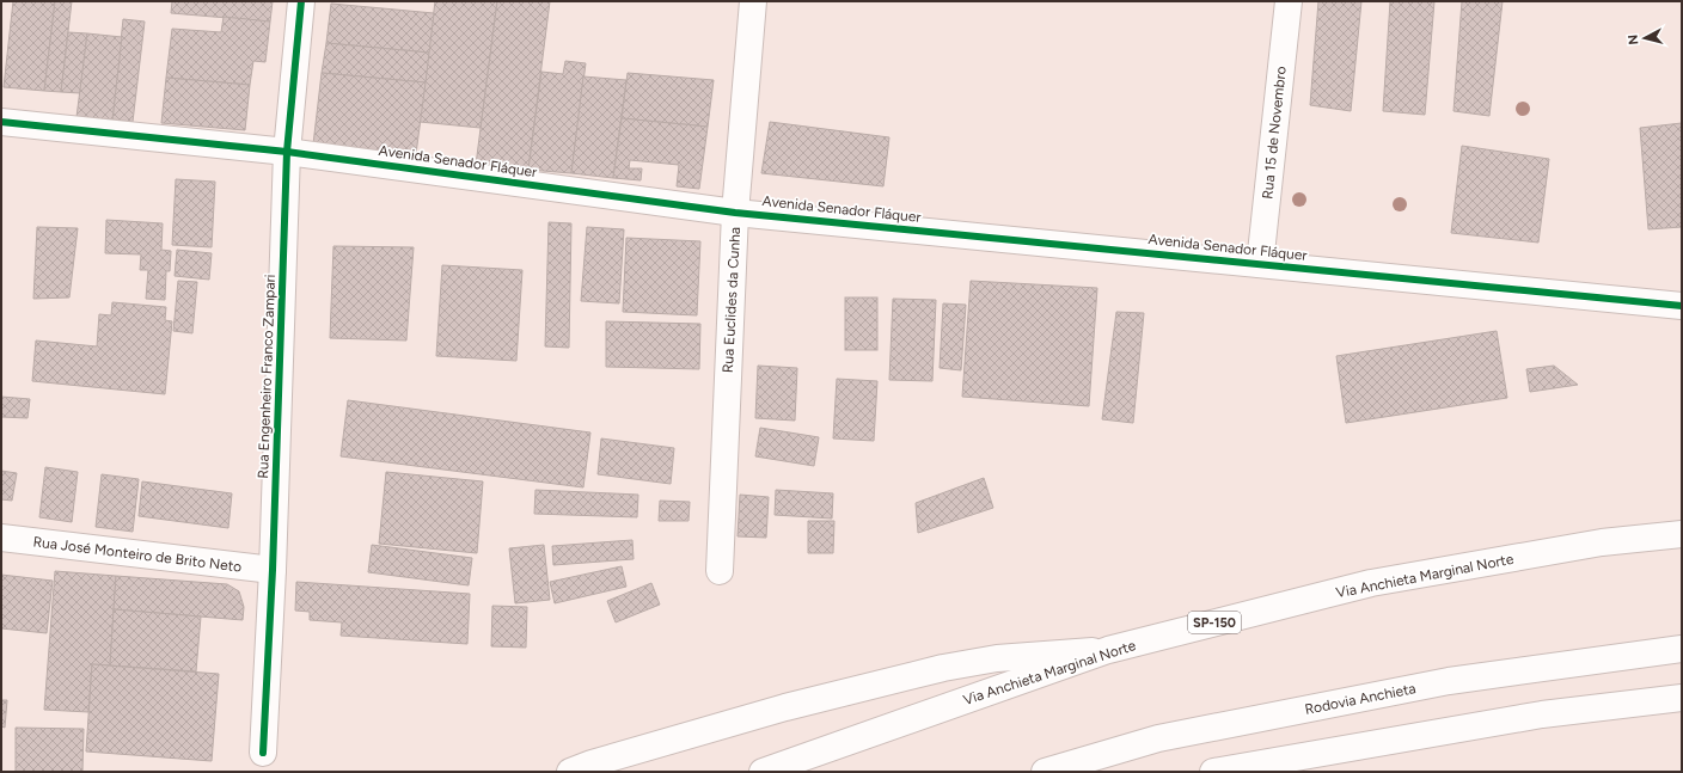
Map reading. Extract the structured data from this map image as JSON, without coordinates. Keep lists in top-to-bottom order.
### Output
{
  "streets": {
    "main road": [
      "Rua 15 de Novembro",
      "Avenida Senador Fláquer",
      "Rua Euclides da Cunha",
      "Rua Engenheiro Franco Zampari",
      "Rua José Monteiro de Brito Neto",
      "Via Anchieta Marginal Norte",
      "SP-150",
      "Rodovia Anchieta"
    ]
  },
  "crossings": [
    ["Rua 15 de Novembro", "Avenida Senador Fláquer"],
    ["Avenida Senador Fláquer", "Rua Euclides da Cunha"],
    ["Avenida Senador Fláquer", "Rua Engenheiro Franco Zampari"],
    ["Rua Engenheiro Franco Zampari", "Rua José Monteiro de Brito Neto"]
  ],
  "north": "left"
}
